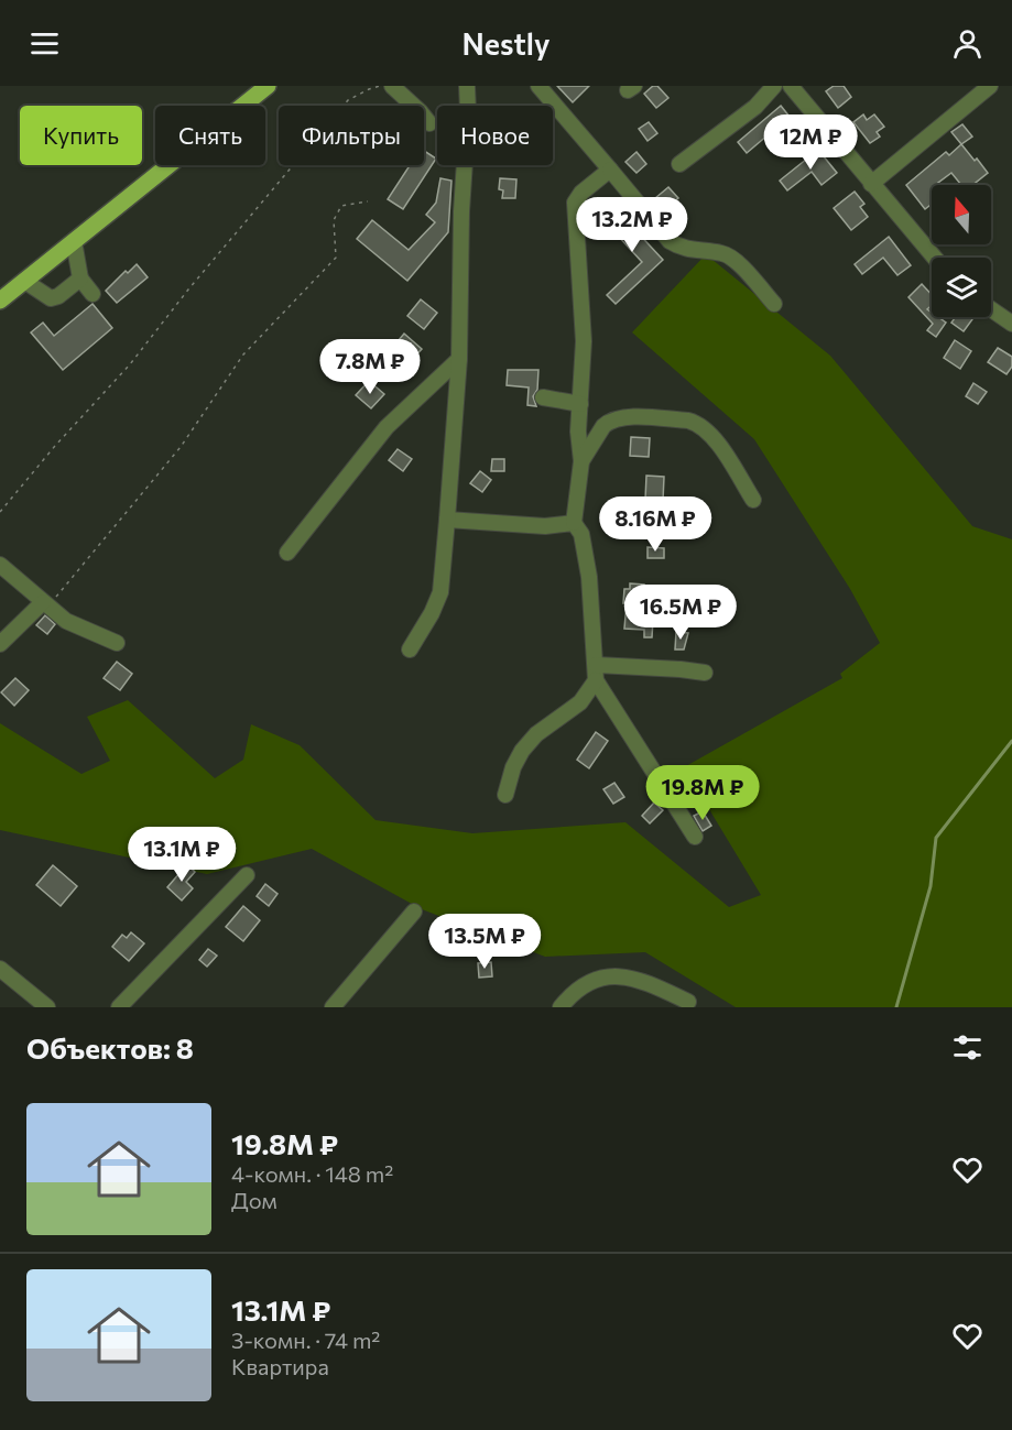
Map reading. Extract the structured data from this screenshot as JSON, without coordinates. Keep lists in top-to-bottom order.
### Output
{
  "north": "top",
  "page": {
    "header": "Nestly",
    "chip": [
      "Купить",
      "Снять",
      "Фильтры",
      "Новое"
    ],
    "price": [
      "12M ₽",
      "13.2M ₽",
      "7.8M ₽",
      "8.16M ₽",
      "16.5M ₽",
      "19.8M ₽",
      "13.1M ₽",
      "13.5M ₽"
    ],
    "heading": "Объектов: 8",
    "list": [
      {
        "name": "19.8M ₽",
        "note": "4-комн. · 148 m² · Дом"
      },
      {
        "name": "13.1M ₽",
        "note": "3-комн. · 74 m² · Квартира"
      }
    ]
  }
}
